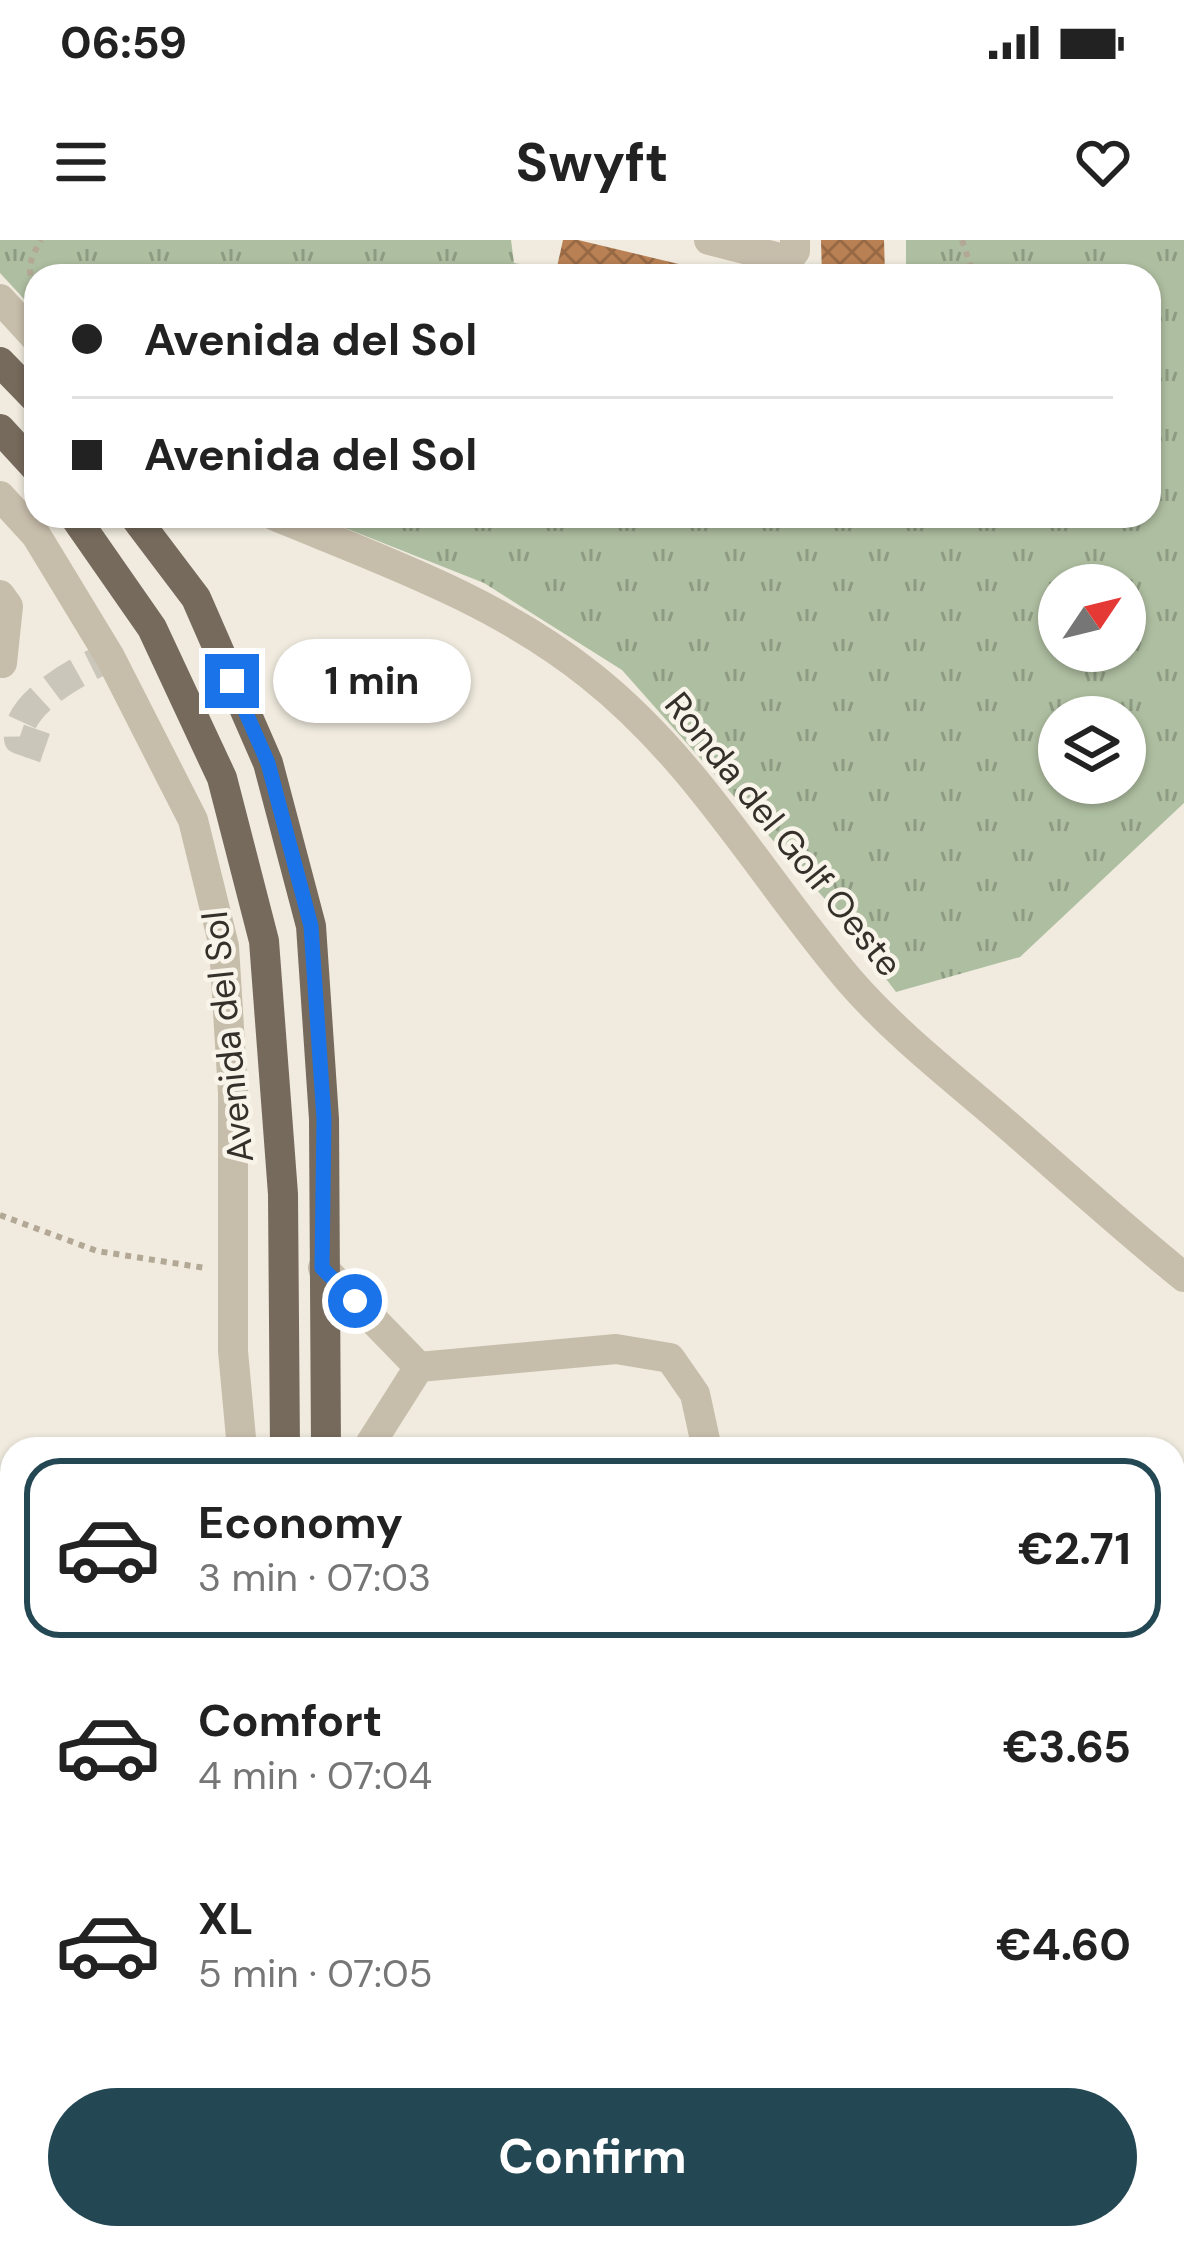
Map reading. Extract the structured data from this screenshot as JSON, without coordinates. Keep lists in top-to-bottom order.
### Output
{
  "streets": {
    "main road": ["Avenida del Sol"],
    "street": ["Ronda del Golf Oeste"]
  },
  "north": "top right",
  "page": {
    "status": "06:59",
    "header": "Swyft",
    "banner": ["Avenida del Sol", "Avenida del Sol"],
    "bubble": "1 min",
    "list": [
      {
        "name": "Economy",
        "note": "3 min · 07:03",
        "value": "€2.71"
      },
      {
        "name": "Comfort",
        "note": "4 min · 07:04",
        "value": "€3.65"
      },
      {
        "name": "XL",
        "note": "5 min · 07:05",
        "value": "€4.60"
      }
    ],
    "buttons": "Confirm"
  }
}
